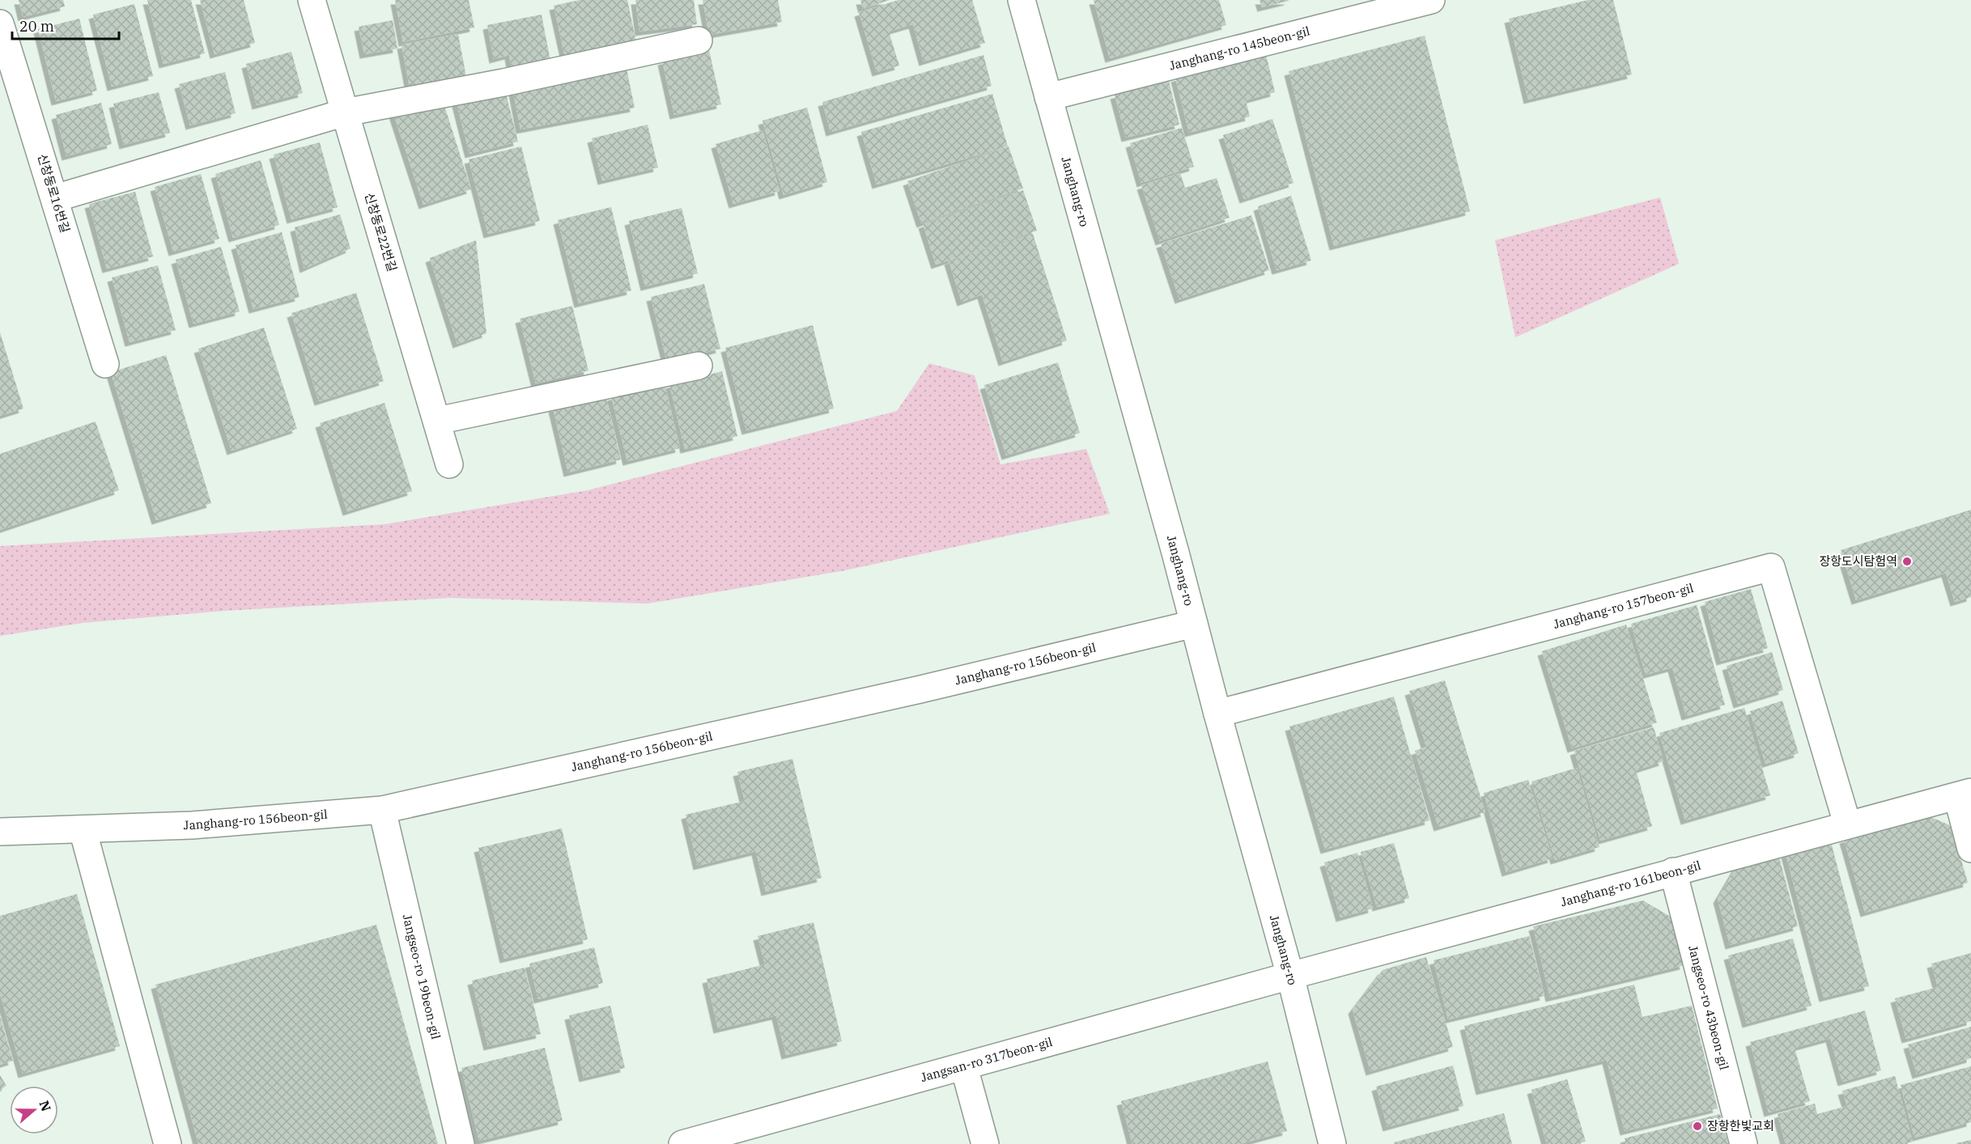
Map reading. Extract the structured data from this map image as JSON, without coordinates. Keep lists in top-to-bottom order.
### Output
{
  "streets": {
    "street": [
      "Janghang-ro 145beon-gil",
      "Janghang-ro",
      "신창동로16번길",
      "신창동로22번길",
      "Janghang-ro 157beon-gil",
      "Janghang-ro 156beon-gil",
      "Janghang-ro 161beon-gil",
      "Jangseo-ro 19beon-gil",
      "Jangseo-ro 43beon-gil",
      "Jangsan-ro 317beon-gil"
    ]
  },
  "crossings": [
    ["Janghang-ro 145beon-gil", "Janghang-ro"],
    ["Janghang-ro", "Janghang-ro 157beon-gil"],
    ["Janghang-ro", "Janghang-ro 156beon-gil"],
    ["Janghang-ro", "Janghang-ro 161beon-gil"],
    ["Janghang-ro", "Jangsan-ro 317beon-gil"],
    ["Janghang-ro 157beon-gil", "Janghang-ro 161beon-gil"],
    ["Janghang-ro 156beon-gil", "Jangseo-ro 19beon-gil"],
    ["Janghang-ro 161beon-gil", "Jangseo-ro 43beon-gil"],
    ["Janghang-ro 161beon-gil", "Jangsan-ro 317beon-gil"]
  ],
  "places": ["장항도시탐험역", "장항한빛교회"],
  "scale_bar": "20 m",
  "north": "right"
}
